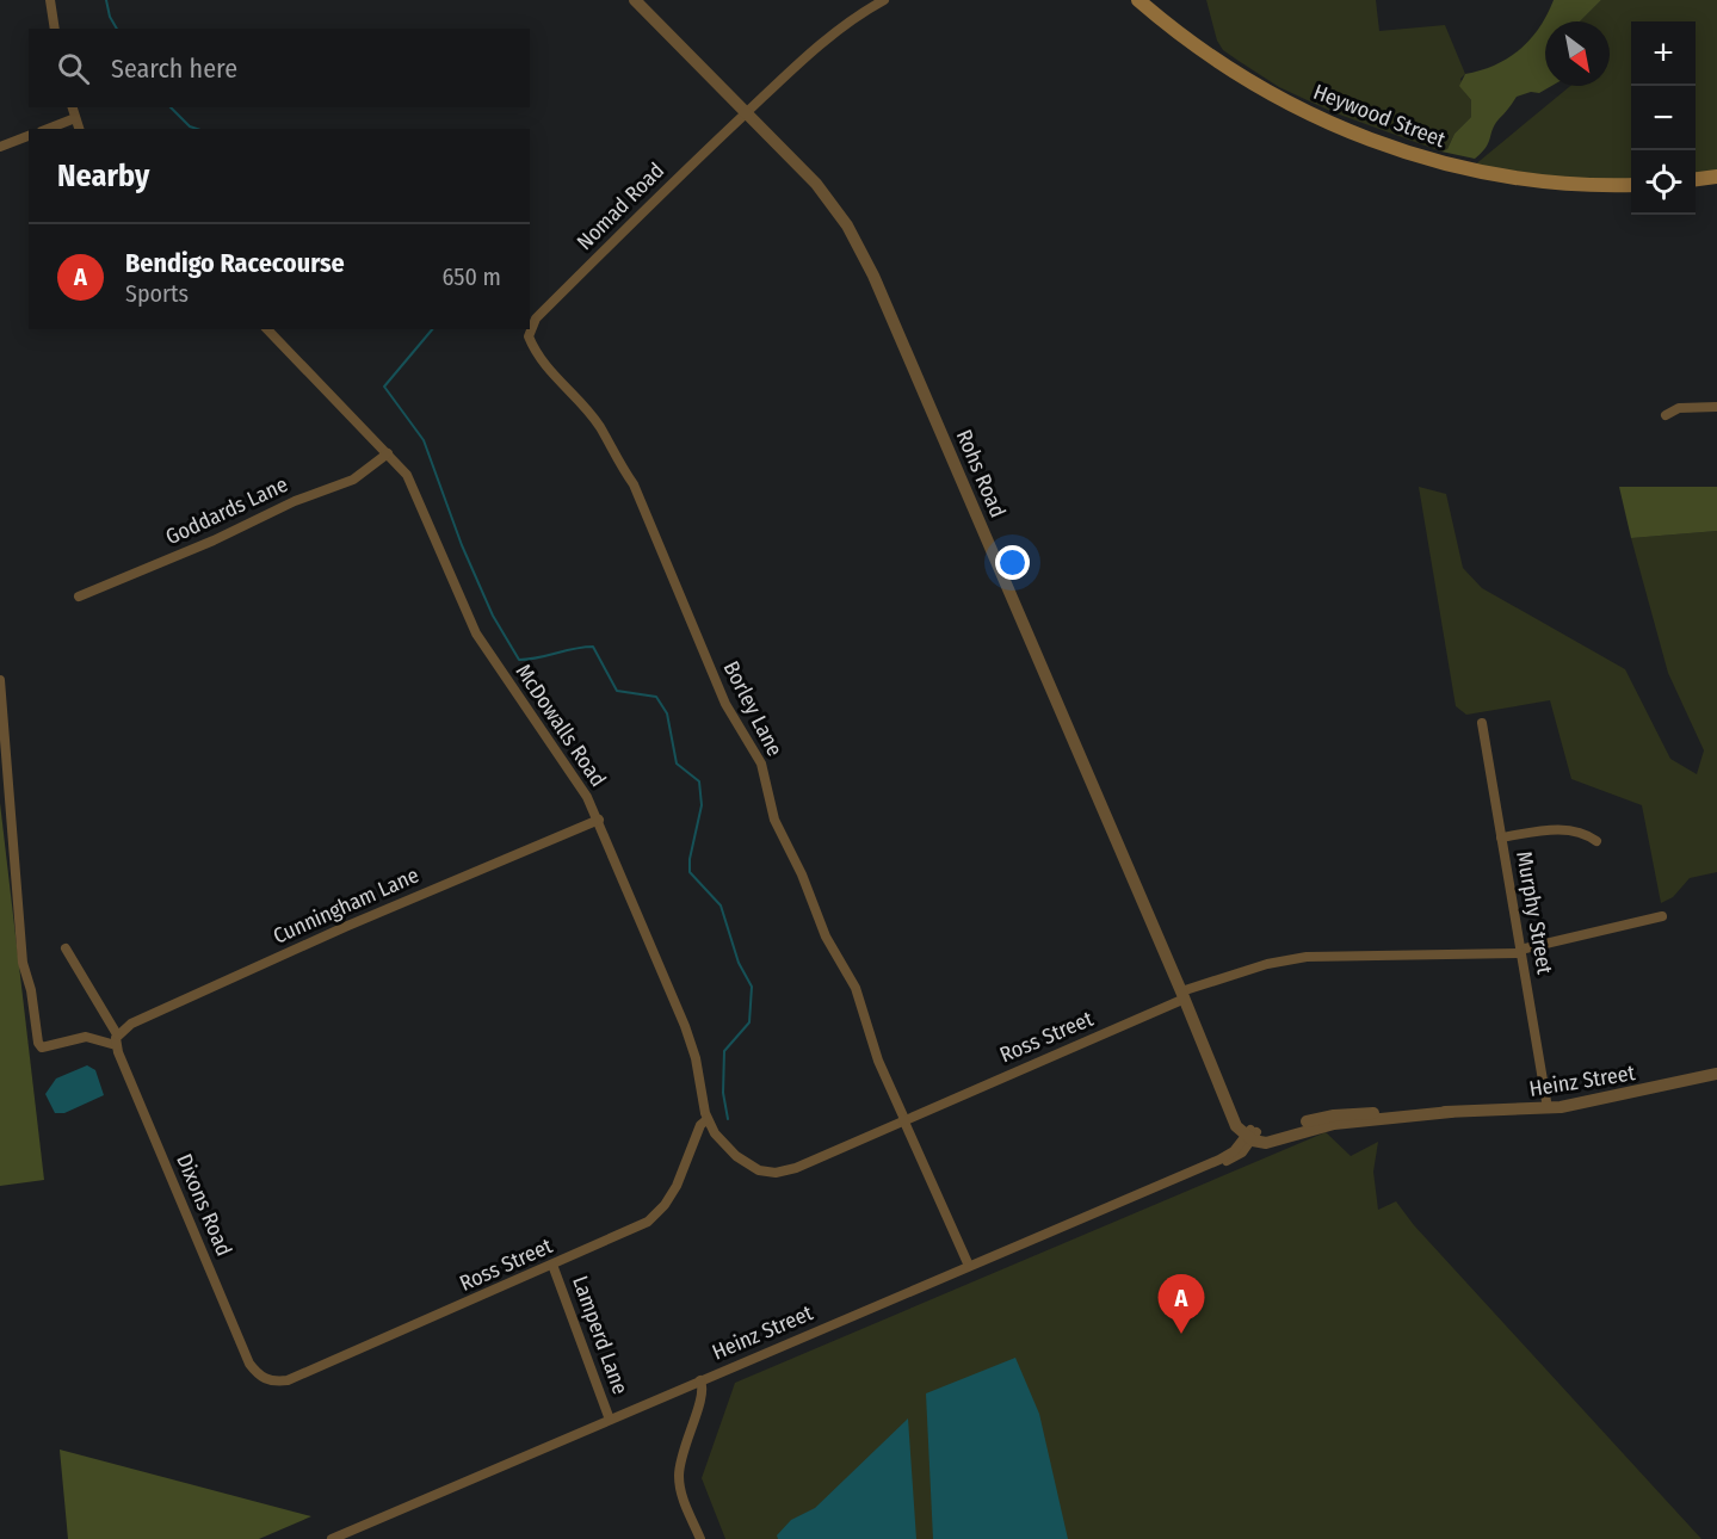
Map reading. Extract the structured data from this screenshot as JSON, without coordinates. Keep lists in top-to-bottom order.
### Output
{
  "streets": {
    "main road": ["Heywood Street"],
    "street": [
      "Nomad Road",
      "Rohs Road",
      "Goddards Lane",
      "Borley Lane",
      "McDowalls Road",
      "Cunningham Lane",
      "Murphy Street",
      "Ross Street",
      "Heinz Street",
      "Dixons Road",
      "Lamperd Lane"
    ]
  },
  "crossings": [
    ["Nomad Road", "Rohs Road"],
    ["Nomad Road", "Borley Lane"],
    ["Rohs Road", "Ross Street"],
    ["Rohs Road", "Heinz Street"],
    ["Goddards Lane", "McDowalls Road"],
    ["Borley Lane", "Ross Street"],
    ["Borley Lane", "Heinz Street"],
    ["McDowalls Road", "Cunningham Lane"],
    ["McDowalls Road", "Ross Street"],
    ["Cunningham Lane", "Dixons Road"],
    ["Murphy Street", "Ross Street"],
    ["Murphy Street", "Heinz Street"],
    ["Ross Street", "Dixons Road"],
    ["Ross Street", "Lamperd Lane"],
    ["Heinz Street", "Lamperd Lane"]
  ],
  "north": "bottom right",
  "page": {
    "map_buttons": ["+", "−"],
    "search": "Search here",
    "heading": "Nearby",
    "list": [
      {
        "mark": "A",
        "name": "Bendigo Racecourse",
        "note": "Sports",
        "value": "650 m"
      }
    ],
    "pins": "A"
  }
}
